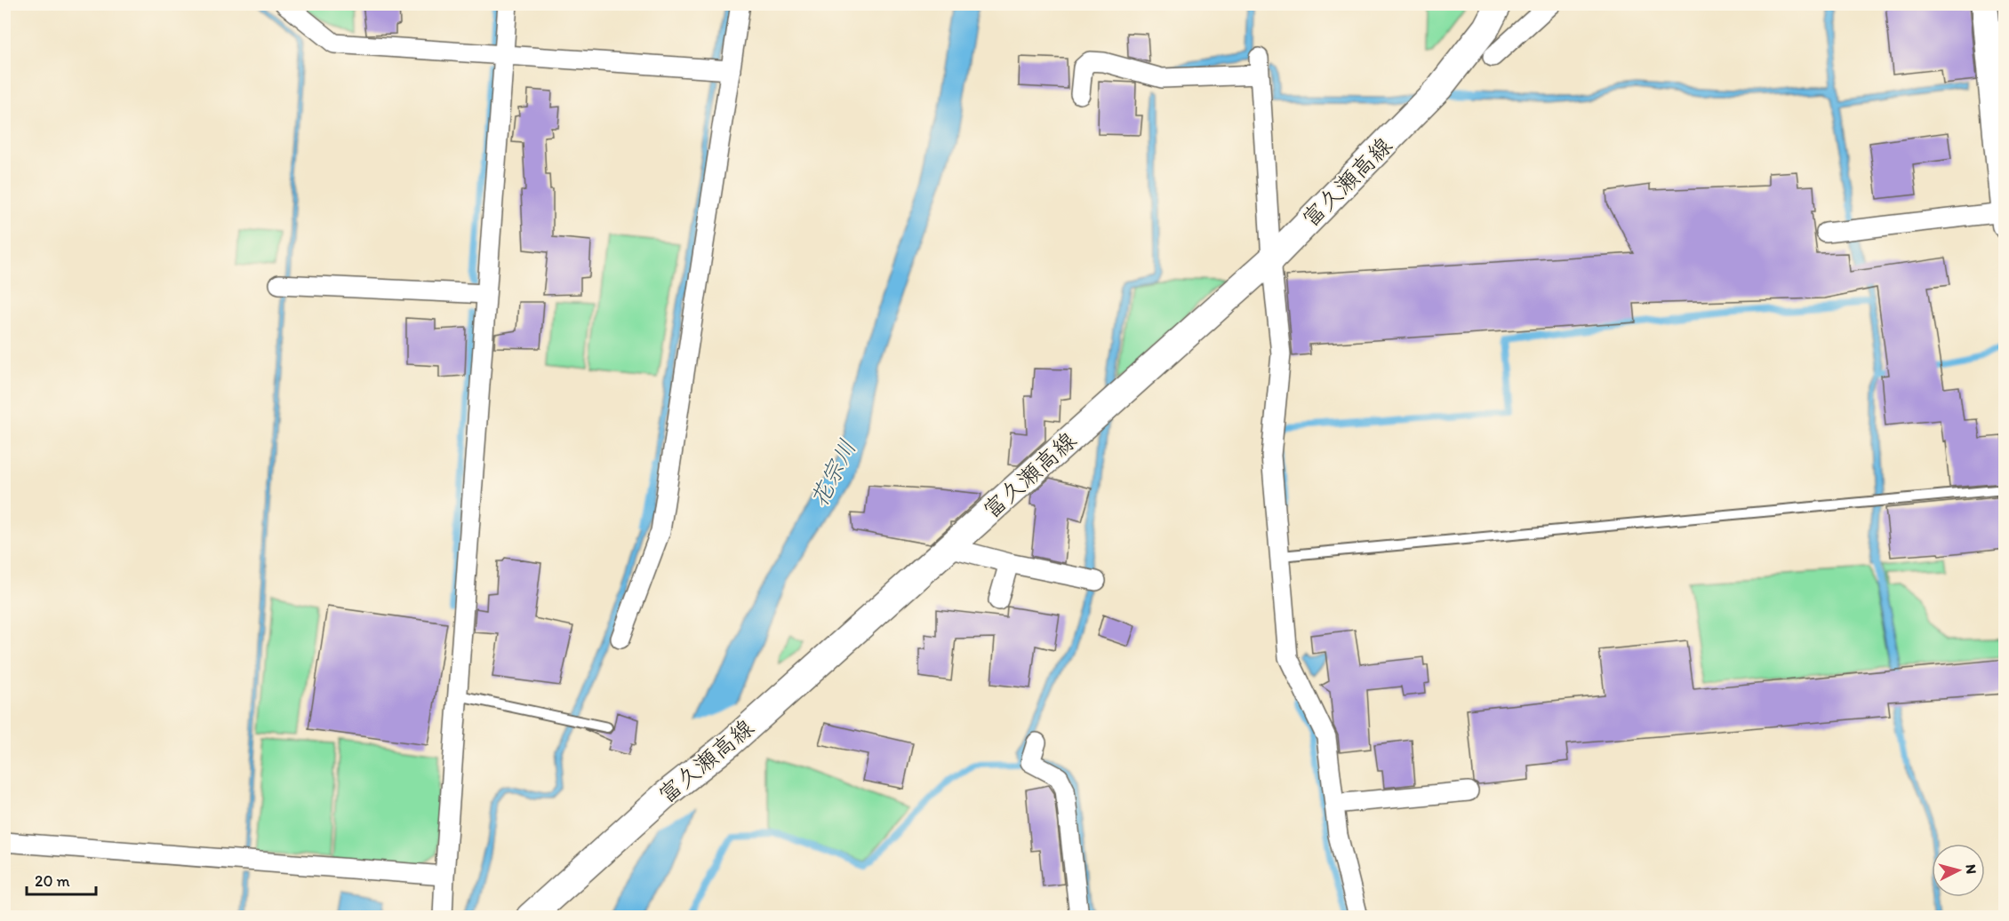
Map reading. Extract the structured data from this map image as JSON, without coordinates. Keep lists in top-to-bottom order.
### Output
{
  "streets": {
    "main road": ["富久瀬高線"]
  },
  "water": ["花宗川"],
  "scale_bar": "20 m",
  "north": "right"
}
